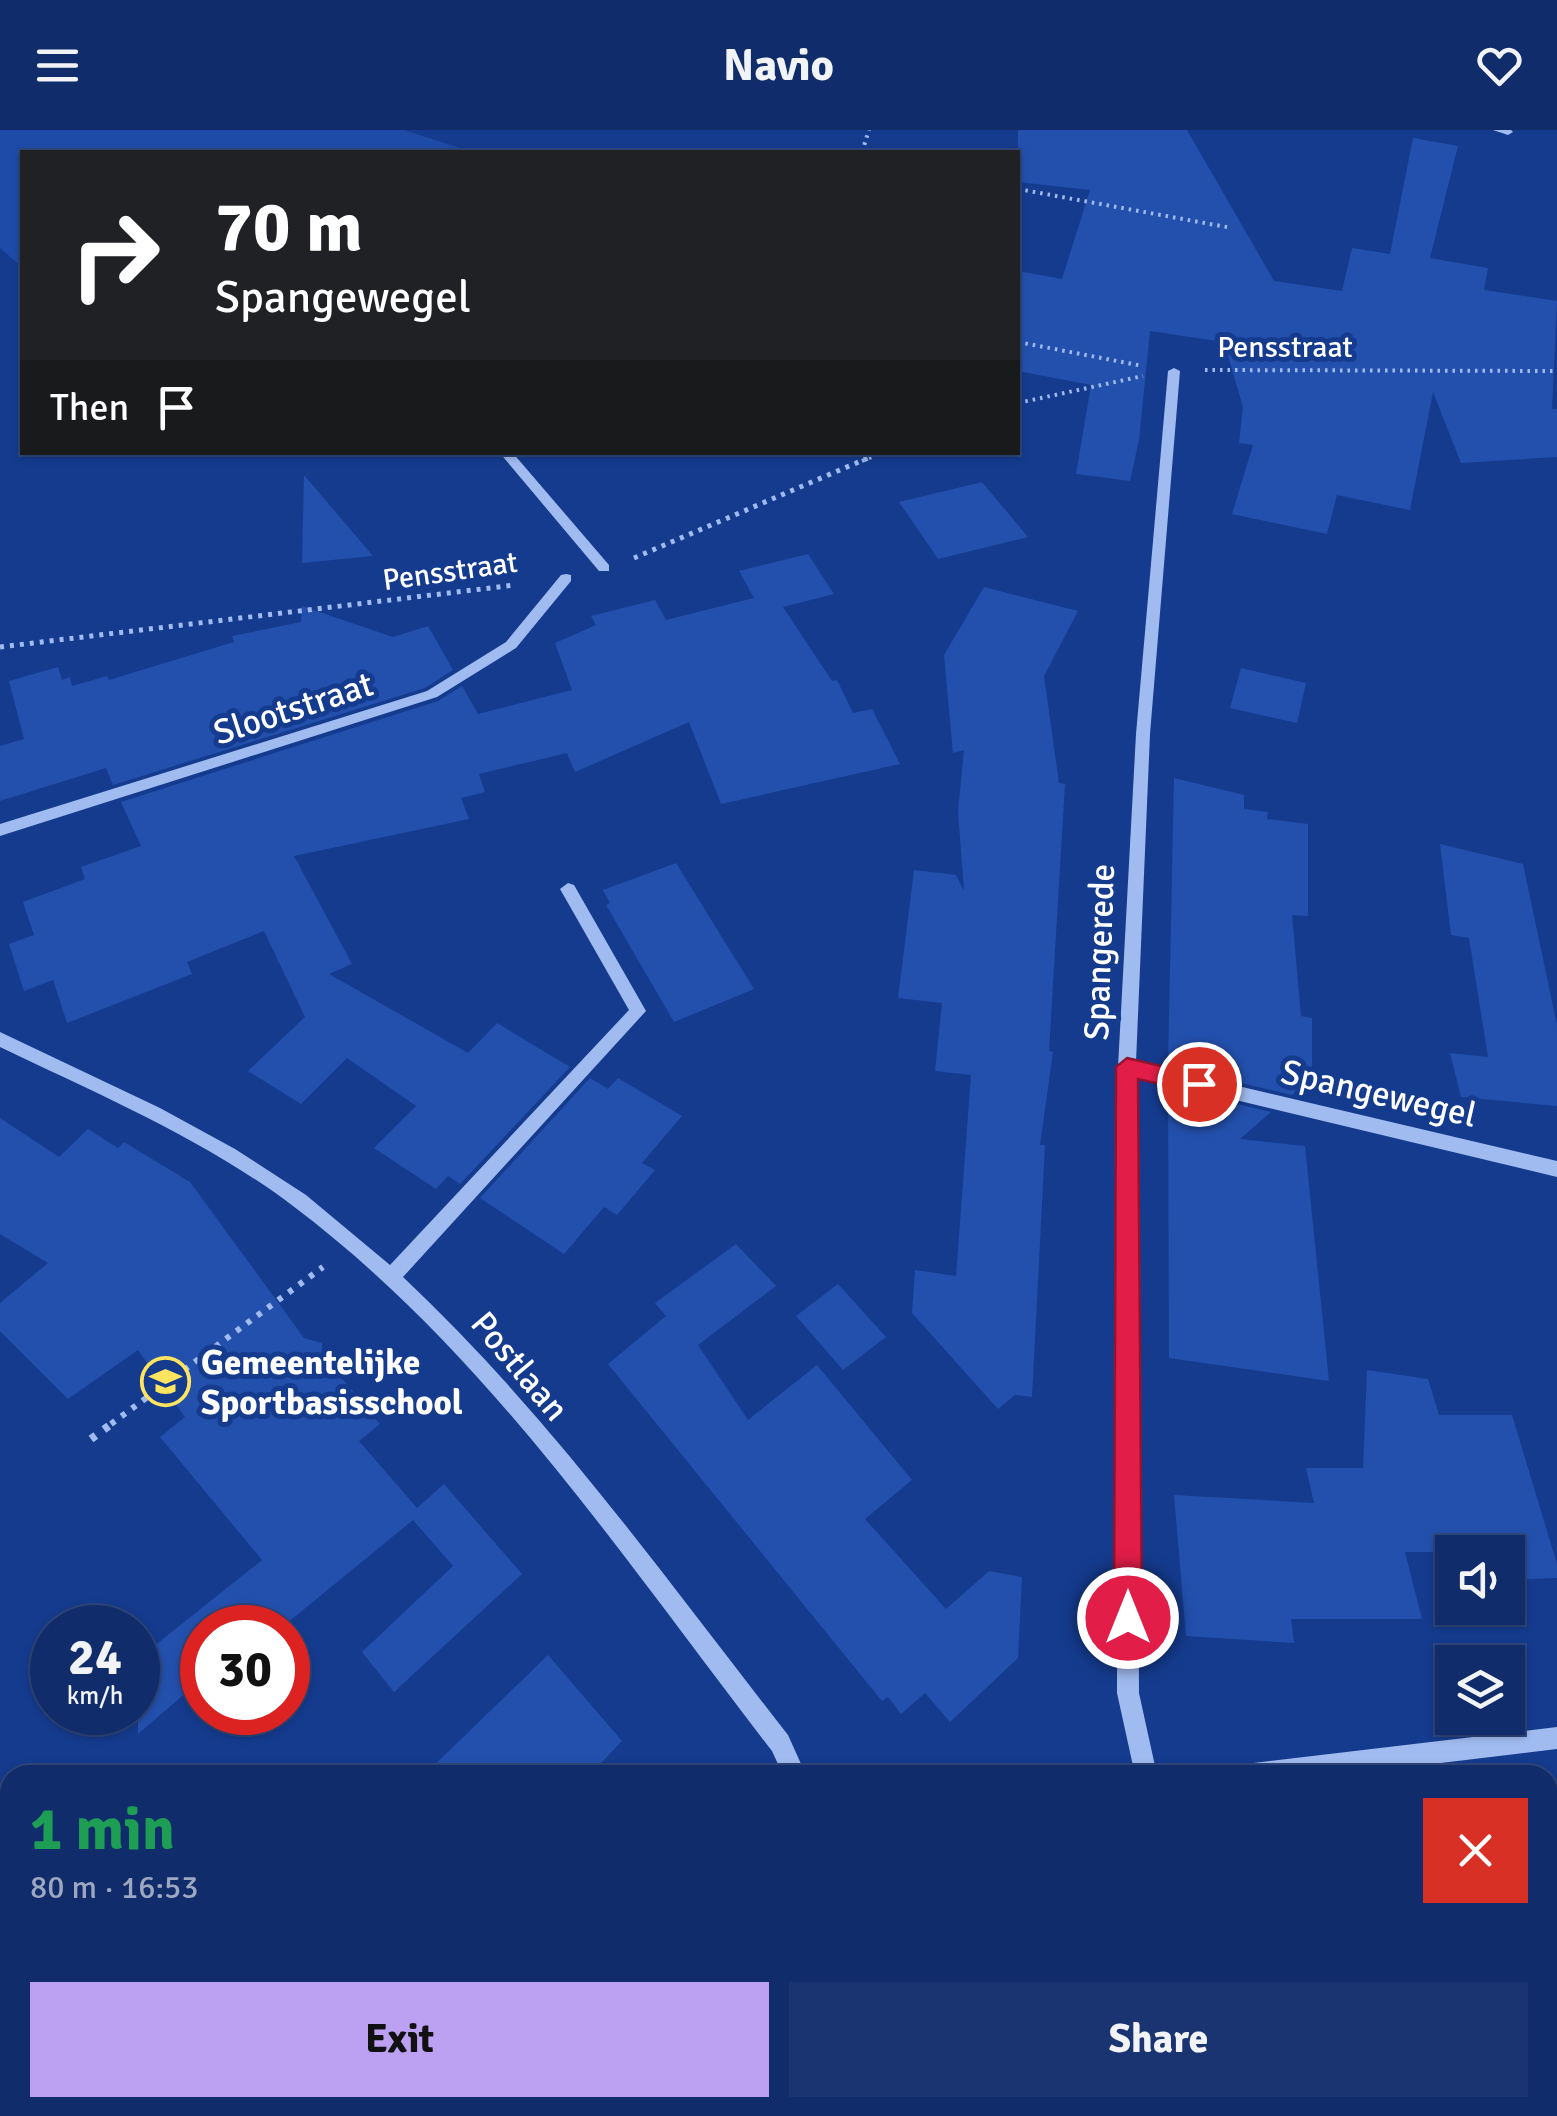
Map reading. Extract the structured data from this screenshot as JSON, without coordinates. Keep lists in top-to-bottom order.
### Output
{
  "streets": {
    "street": [
      "Slootstraat",
      "Spangerede",
      "Spangewegel",
      "Postlaan"
    ],
    "path": ["Pensstraat"]
  },
  "crossings": [
    ["Pensstraat", "Slootstraat"],
    ["Pensstraat", "Spangerede"],
    ["Spangerede", "Spangewegel"]
  ],
  "places": {
    "school or university": ["Gemeentelijke Sportbasisschool"]
  },
  "page": {
    "header": "Navio",
    "turn": ["70 m", "Spangewegel"],
    "then": "Then",
    "speed": "24 km/h",
    "limit": "30",
    "heading": ["1 min", "80 m · 16:53"],
    "buttons": ["Exit", "Share"]
  }
}
